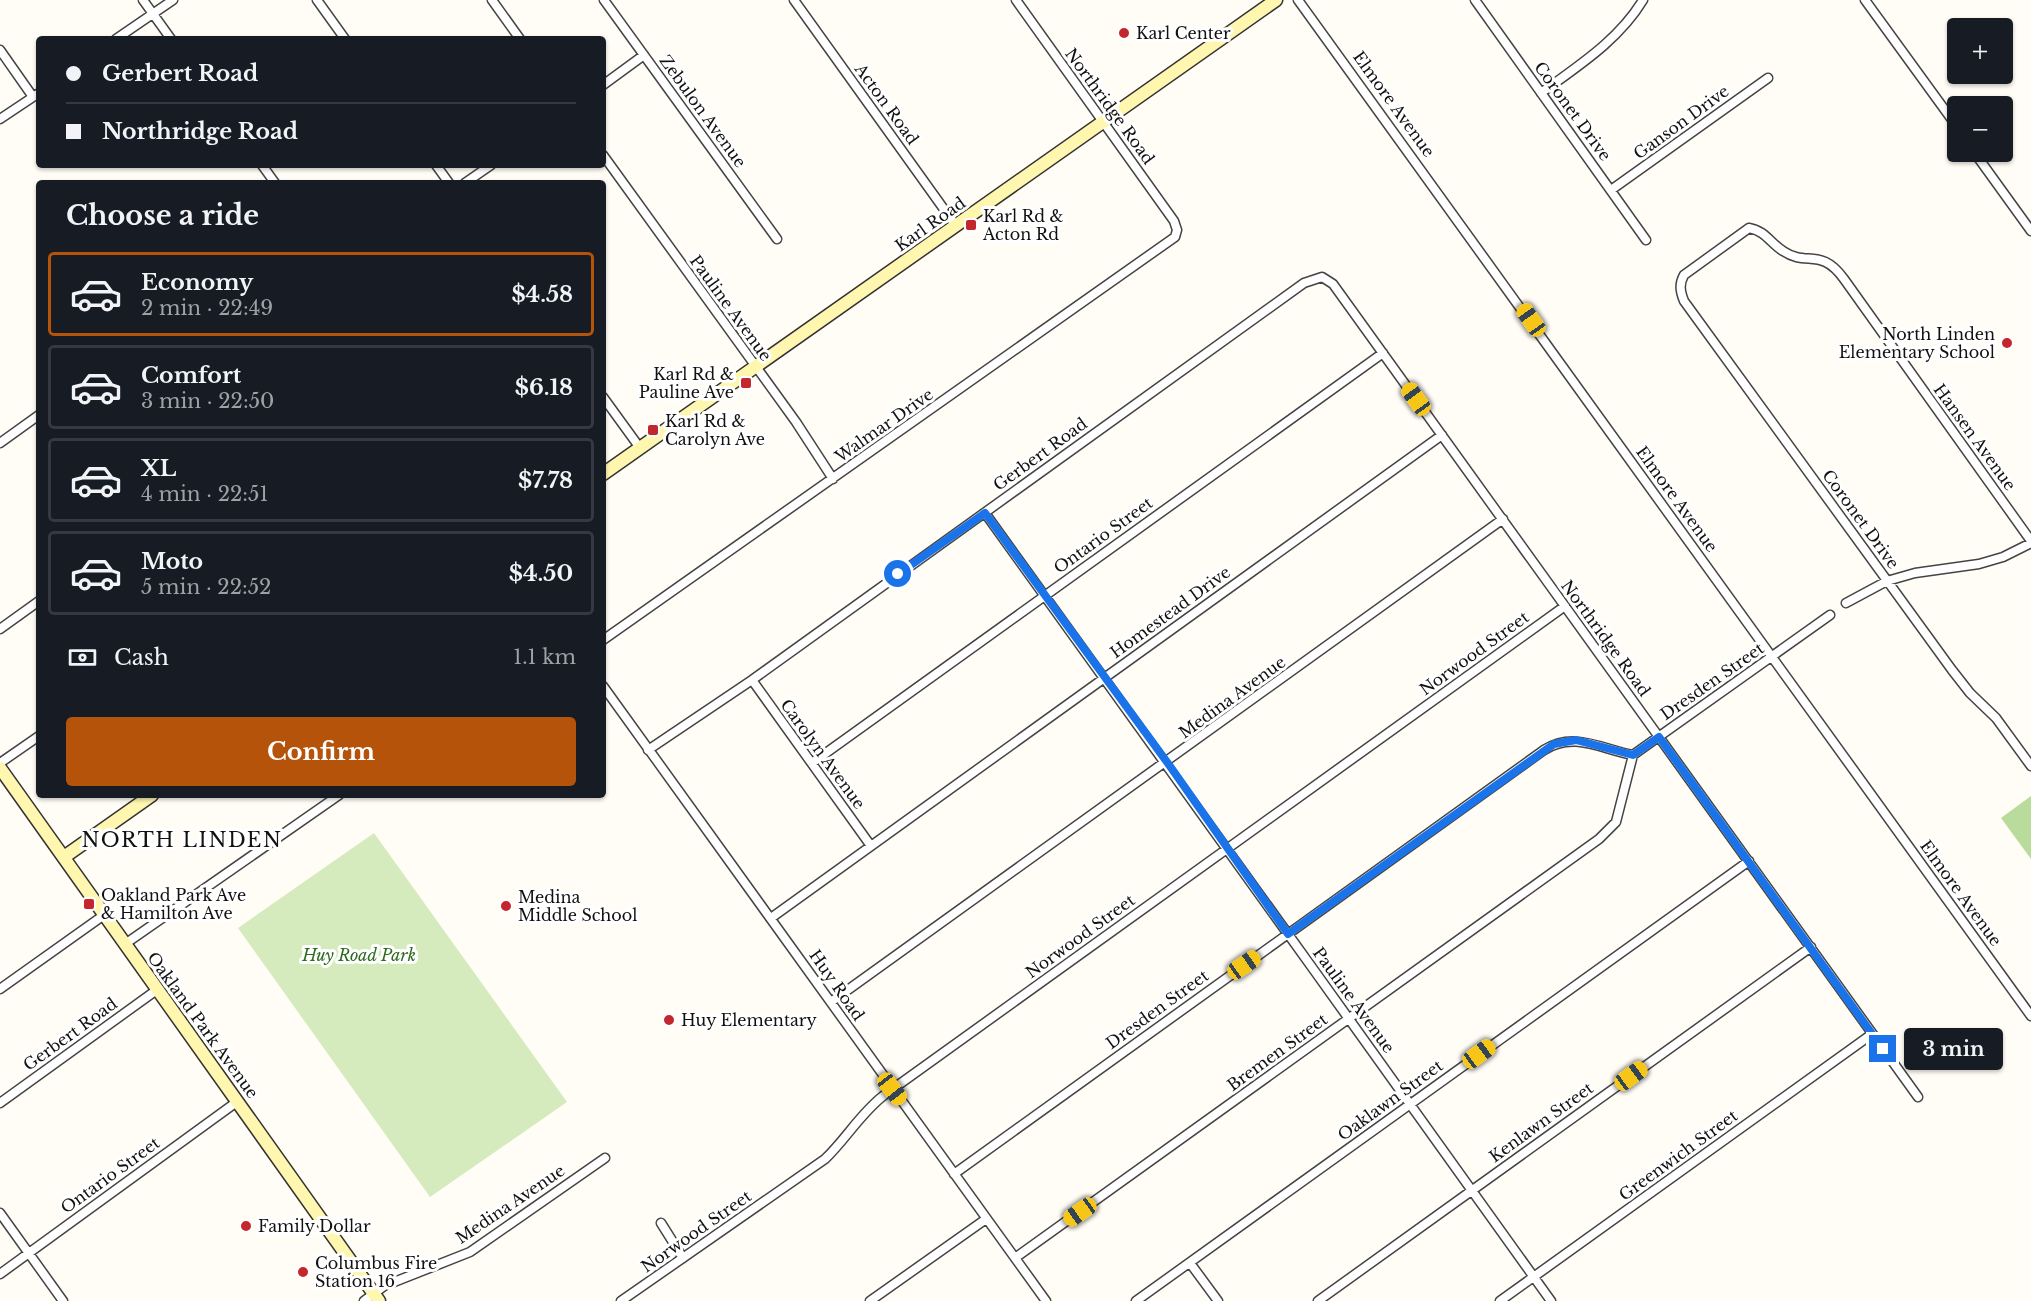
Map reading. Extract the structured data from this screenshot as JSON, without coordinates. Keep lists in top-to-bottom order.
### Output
{
  "streets": {
    "main road": ["Karl Road", "Oakland Park Avenue"],
    "street": [
      "Acton Road",
      "Elmore Avenue",
      "Northridge Road",
      "Zebulon Avenue",
      "Coronet Drive",
      "Ganson Drive",
      "Pauline Avenue",
      "Walmar Drive",
      "Hansen Avenue",
      "Gerbert Road",
      "Ontario Street",
      "Homestead Drive",
      "Norwood Street",
      "Dresden Street",
      "Medina Avenue",
      "Carolyn Avenue",
      "Huy Road",
      "Bremen Street",
      "Oaklawn Street",
      "Kenlawn Street",
      "Greenwich Street"
    ]
  },
  "crossings": [
    ["Acton Road", "Karl Road"],
    ["Elmore Avenue", "Dresden Street"],
    ["Northridge Road", "Karl Road"],
    ["Northridge Road", "Walmar Drive"],
    ["Northridge Road", "Gerbert Road"],
    ["Northridge Road", "Ontario Street"],
    ["Northridge Road", "Homestead Drive"],
    ["Northridge Road", "Norwood Street"],
    ["Northridge Road", "Dresden Street"],
    ["Northridge Road", "Medina Avenue"],
    ["Northridge Road", "Oaklawn Street"],
    ["Northridge Road", "Kenlawn Street"],
    ["Northridge Road", "Greenwich Street"],
    ["Coronet Drive", "Ganson Drive"],
    ["Coronet Drive", "Hansen Avenue"],
    ["Karl Road", "Pauline Avenue"],
    ["Pauline Avenue", "Walmar Drive"],
    ["Pauline Avenue", "Gerbert Road"],
    ["Pauline Avenue", "Ontario Street"],
    ["Pauline Avenue", "Homestead Drive"],
    ["Pauline Avenue", "Norwood Street"],
    ["Pauline Avenue", "Dresden Street"],
    ["Pauline Avenue", "Medina Avenue"],
    ["Pauline Avenue", "Bremen Street"],
    ["Pauline Avenue", "Oaklawn Street"],
    ["Pauline Avenue", "Kenlawn Street"],
    ["Pauline Avenue", "Greenwich Street"],
    ["Gerbert Road", "Carolyn Avenue"],
    ["Gerbert Road", "Huy Road"],
    ["Gerbert Road", "Oakland Park Avenue"],
    ["Ontario Street", "Carolyn Avenue"],
    ["Ontario Street", "Oakland Park Avenue"],
    ["Homestead Drive", "Carolyn Avenue"],
    ["Homestead Drive", "Huy Road"],
    ["Norwood Street", "Huy Road"],
    ["Dresden Street", "Huy Road"],
    ["Dresden Street", "Bremen Street"],
    ["Medina Avenue", "Huy Road"],
    ["Medina Avenue", "Oakland Park Avenue"],
    ["Huy Road", "Bremen Street"]
  ],
  "districts": ["NORTH LINDEN"],
  "parks": ["Huy Road Park"],
  "places": {
    "other": [
      "Karl Center",
      "North Linden Elementary School",
      "Medina Middle School",
      "Huy Elementary",
      "Family Dollar",
      "Columbus Fire Station 16"
    ],
    "transit": [
      "Karl Rd & Acton Rd",
      "Karl Rd & Pauline Ave",
      "Karl Rd & Carolyn Ave",
      "Oakland Park Ave & Hamilton Ave"
    ]
  },
  "page": {
    "map_buttons": ["+", "−"],
    "banner": ["Gerbert Road", "Northridge Road"],
    "heading": "Choose a ride",
    "list": [
      {
        "name": "Economy",
        "note": "2 min · 22:49",
        "value": "$4.58"
      },
      {
        "name": "Comfort",
        "note": "3 min · 22:50",
        "value": "$6.18"
      },
      {
        "name": "XL",
        "note": "4 min · 22:51",
        "value": "$7.78"
      },
      {
        "name": "Moto",
        "note": "5 min · 22:52",
        "value": "$4.50"
      }
    ],
    "pay": ["Cash", "1.1 km"],
    "buttons": "Confirm",
    "bubble": "3 min"
  }
}
